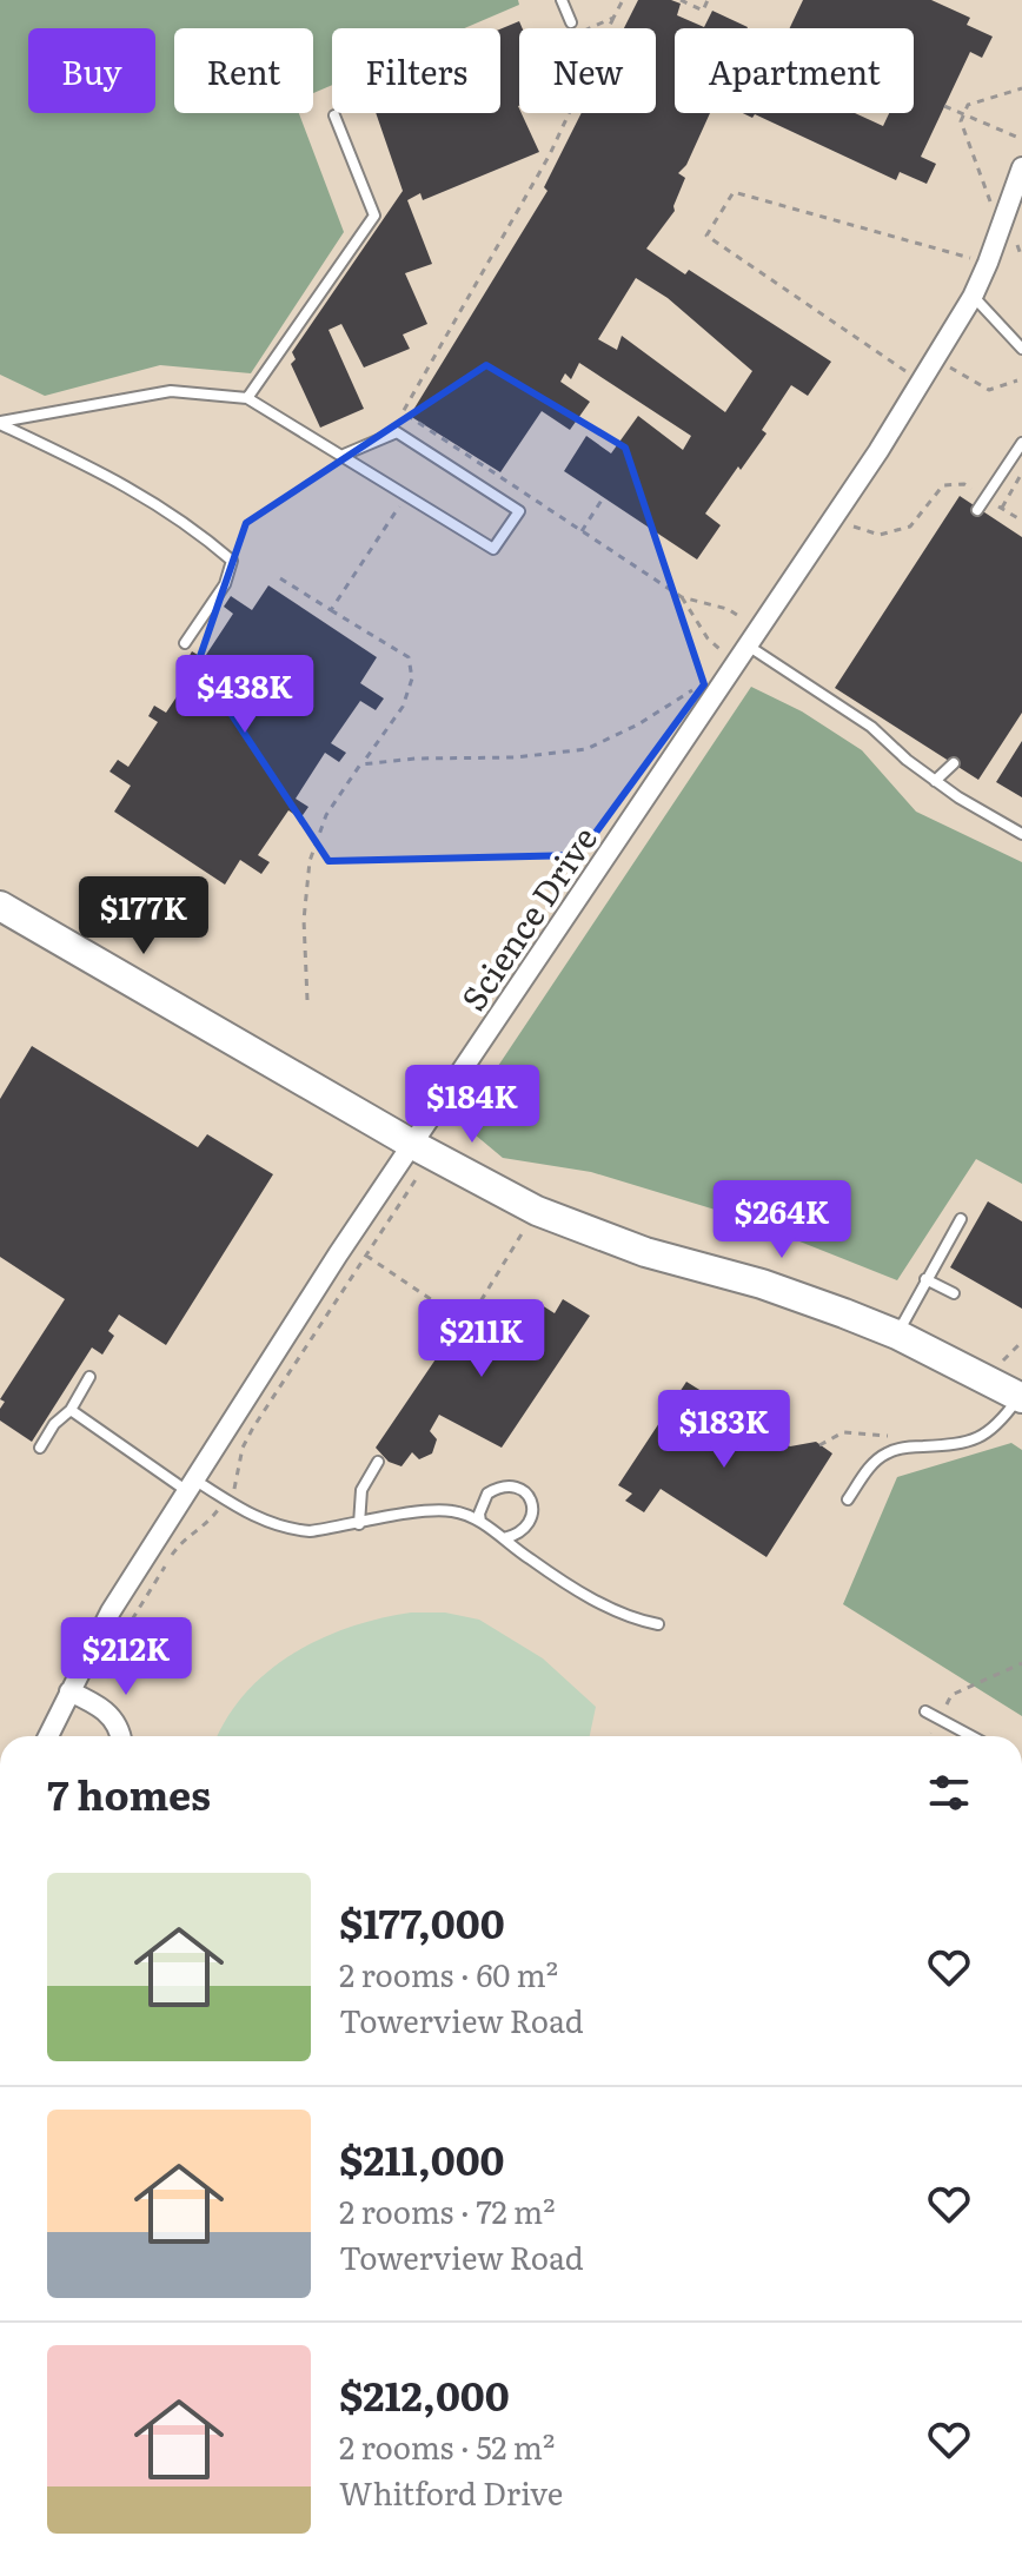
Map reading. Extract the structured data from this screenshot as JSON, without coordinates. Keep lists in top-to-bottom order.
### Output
{
  "streets": {
    "street": ["Science Drive"]
  },
  "page": {
    "chip": [
      "Buy",
      "Rent",
      "Filters",
      "New",
      "Apartment"
    ],
    "price": [
      "$438K",
      "$177K",
      "$184K",
      "$264K",
      "$211K",
      "$183K",
      "$212K"
    ],
    "heading": "7 homes",
    "list": [
      {
        "name": "$177,000",
        "note": "2 rooms · 60 m² · Towerview Road"
      },
      {
        "name": "$211,000",
        "note": "2 rooms · 72 m² · Towerview Road"
      },
      {
        "name": "$212,000",
        "note": "2 rooms · 52 m² · Whitford Drive"
      }
    ]
  }
}
